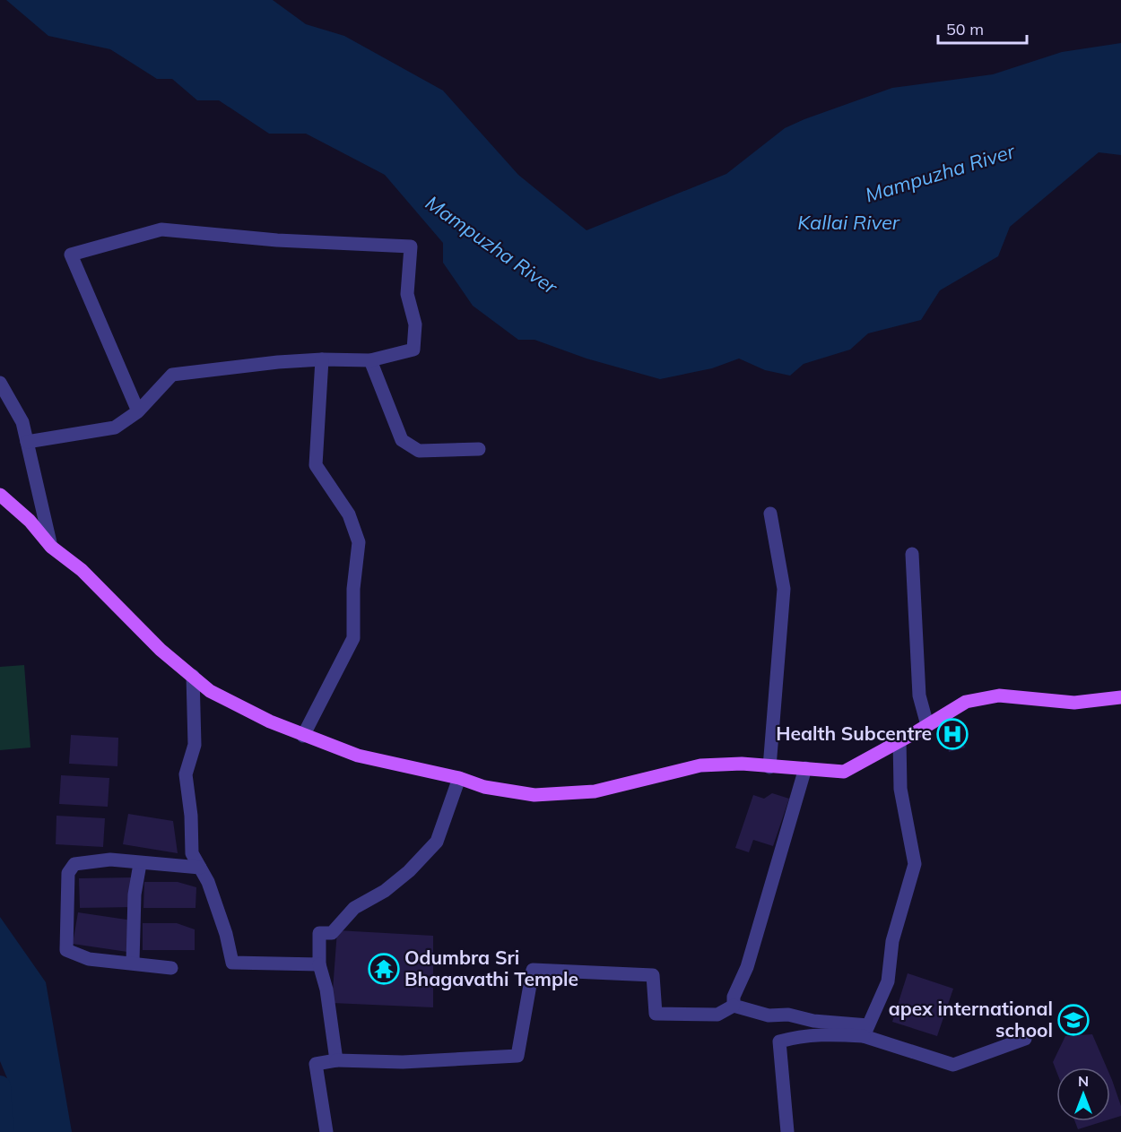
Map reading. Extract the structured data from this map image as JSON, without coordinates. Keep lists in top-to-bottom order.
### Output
{
  "water": ["Mampuzha River", "Kallai River"],
  "places": {
    "hospital": ["Health Subcentre"],
    "temple": ["Odumbra Sri Bhagavathi Temple"],
    "school or university": ["apex international school"]
  },
  "scale_bar": "50 m",
  "north": "top"
}
